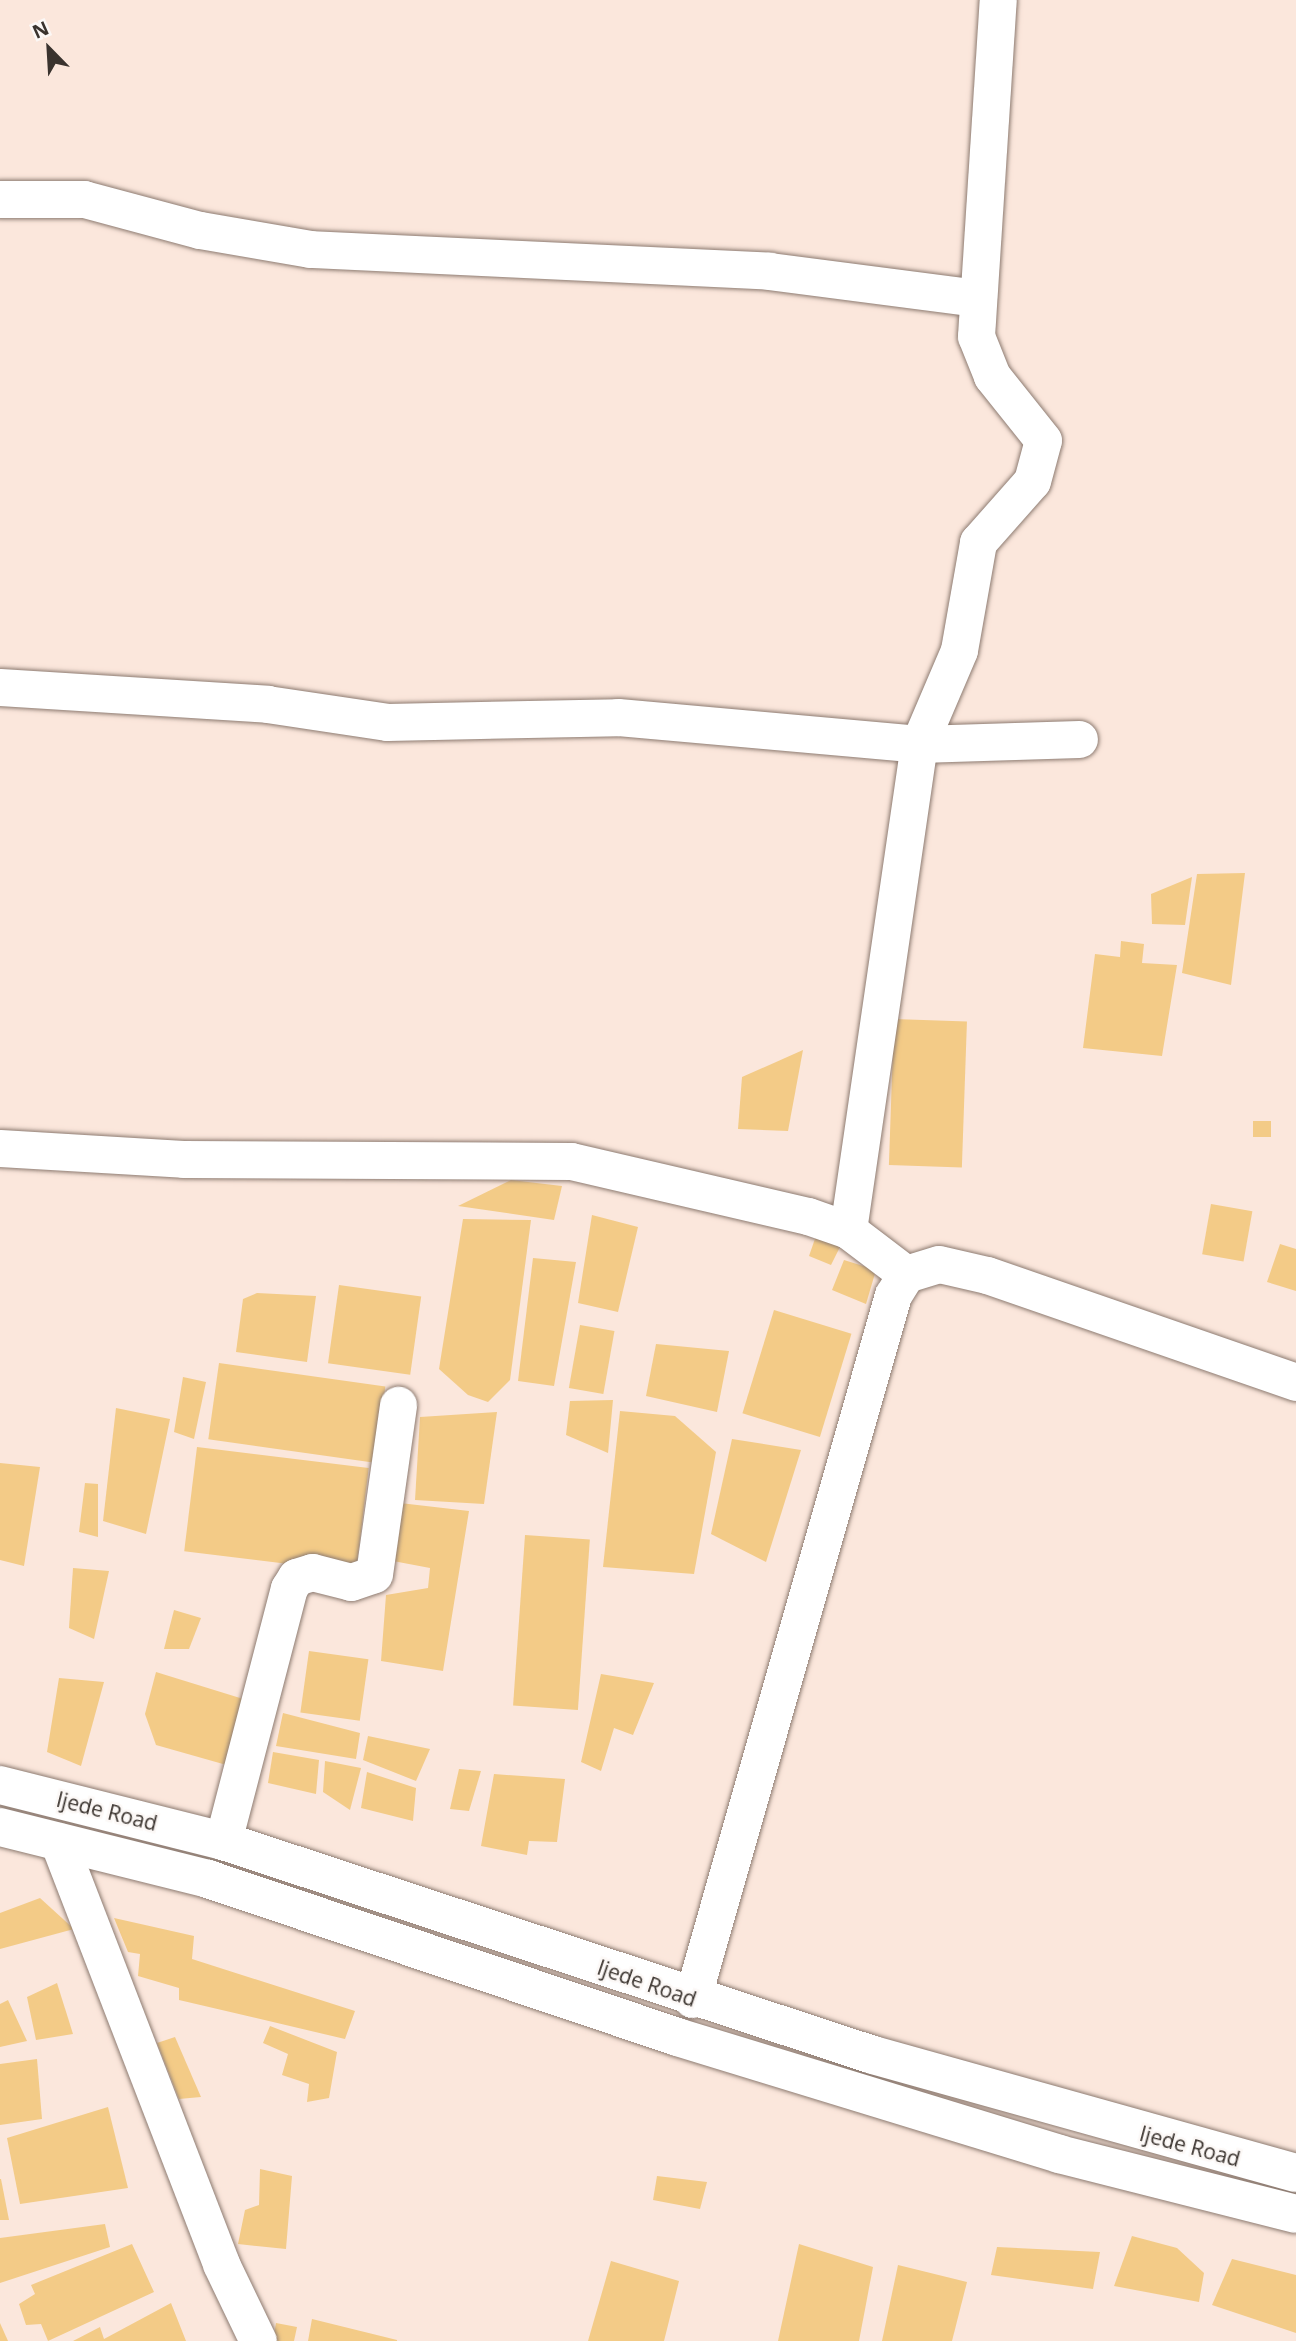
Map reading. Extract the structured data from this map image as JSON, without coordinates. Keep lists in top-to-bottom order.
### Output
{
  "streets": {
    "main road": ["Ijede Road"]
  },
  "north": "top left"
}
